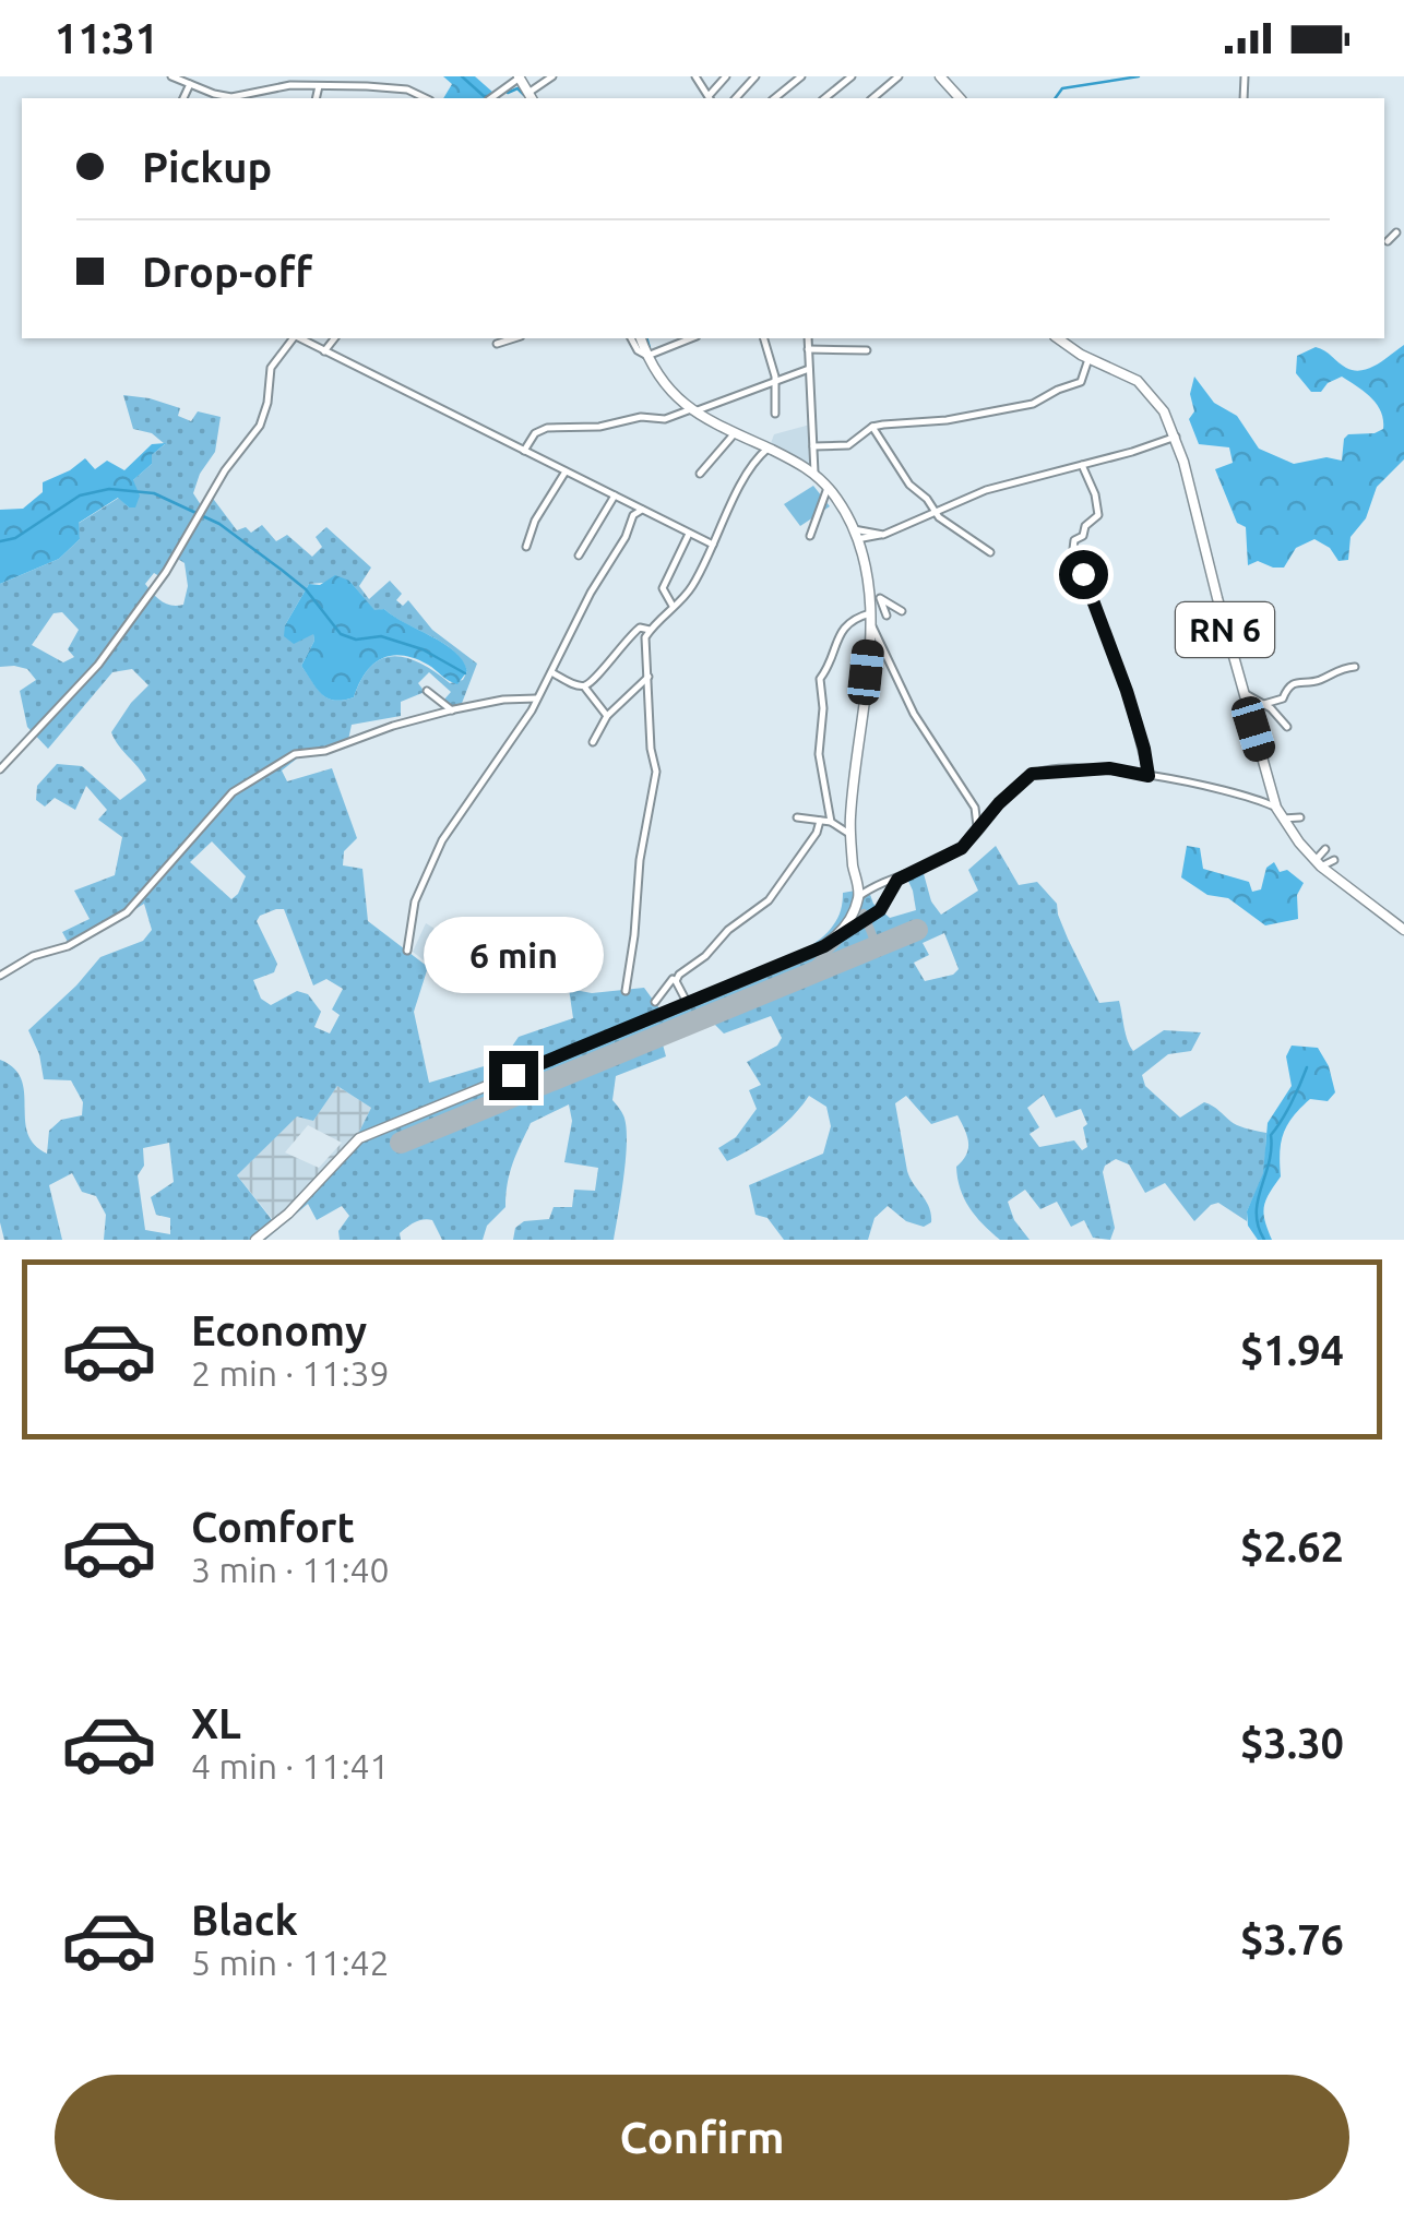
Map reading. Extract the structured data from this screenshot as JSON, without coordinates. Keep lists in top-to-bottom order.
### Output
{
  "streets": {
    "main road": ["RN 6"]
  },
  "page": {
    "status": "11:31",
    "banner": ["Pickup", "Drop-off"],
    "bubble": "6 min",
    "list": [
      {
        "name": "Economy",
        "note": "2 min · 11:39",
        "value": "$1.94"
      },
      {
        "name": "Comfort",
        "note": "3 min · 11:40",
        "value": "$2.62"
      },
      {
        "name": "XL",
        "note": "4 min · 11:41",
        "value": "$3.30"
      },
      {
        "name": "Black",
        "note": "5 min · 11:42",
        "value": "$3.76"
      }
    ],
    "buttons": "Confirm"
  }
}
